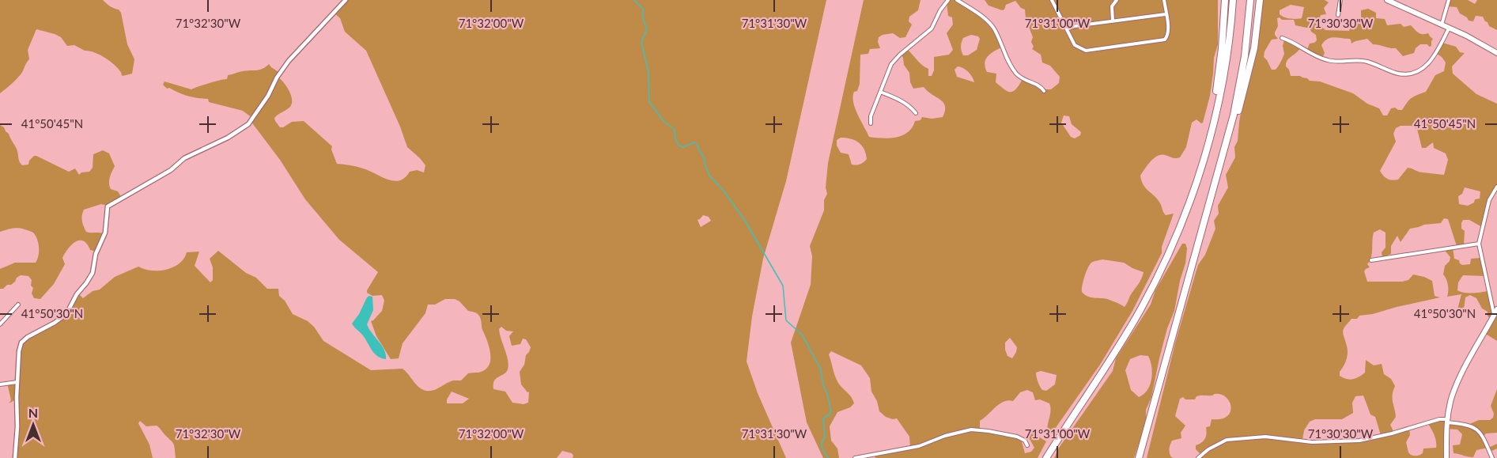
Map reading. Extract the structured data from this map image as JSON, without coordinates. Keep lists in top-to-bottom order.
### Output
{
  "north": "top",
  "coordinates": [
    "71°32'30\"W",
    "71°32'00\"W",
    "71°31'30\"W",
    "71°31'00\"W",
    "71°30'30\"W",
    "41°50'45\"N",
    "41°50'30\"N"
  ]
}
